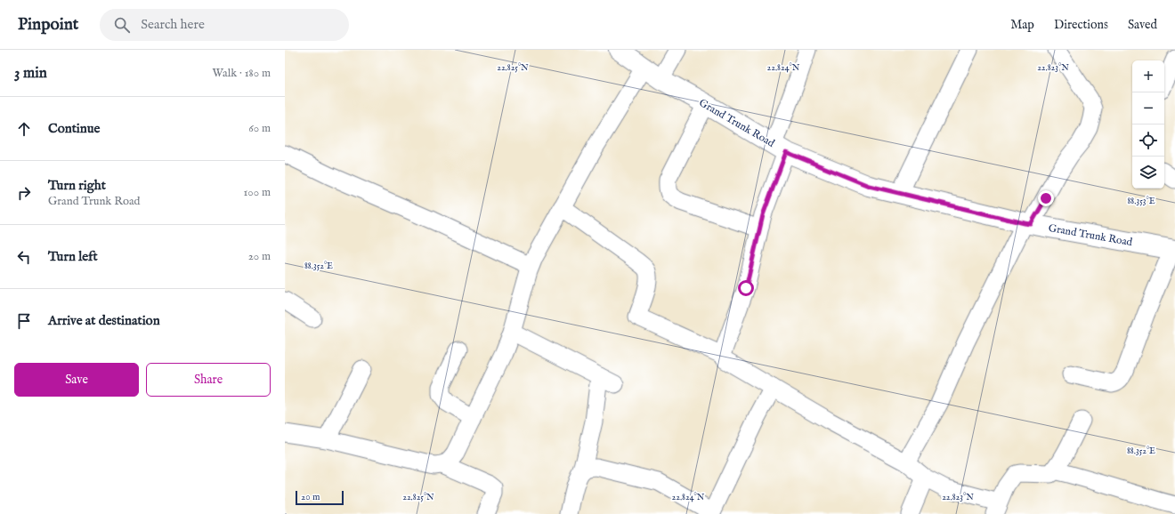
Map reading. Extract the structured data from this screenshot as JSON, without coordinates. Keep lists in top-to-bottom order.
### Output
{
  "streets": {
    "main road": ["Grand Trunk Road"]
  },
  "scale_bar": "20 m",
  "page": {
    "header": "Pinpoint",
    "search": "Search here",
    "nav": ["Map", "Directions", "Saved"],
    "heading": ["3 min", "Walk · 180 m"],
    "map_buttons": ["+", "−"],
    "list": [
      ["Continue", "60 m"],
      ["Turn right", "Grand Trunk Road", "100 m"],
      ["Turn left", "20 m"],
      "Arrive at destination"
    ],
    "buttons": ["Save", "Share"],
    "scale": "20 m"
  },
  "coordinates": [
    "22.825°N",
    "22.824°N",
    "22.823°N",
    "88.353°E",
    "88.352°E"
  ]
}
